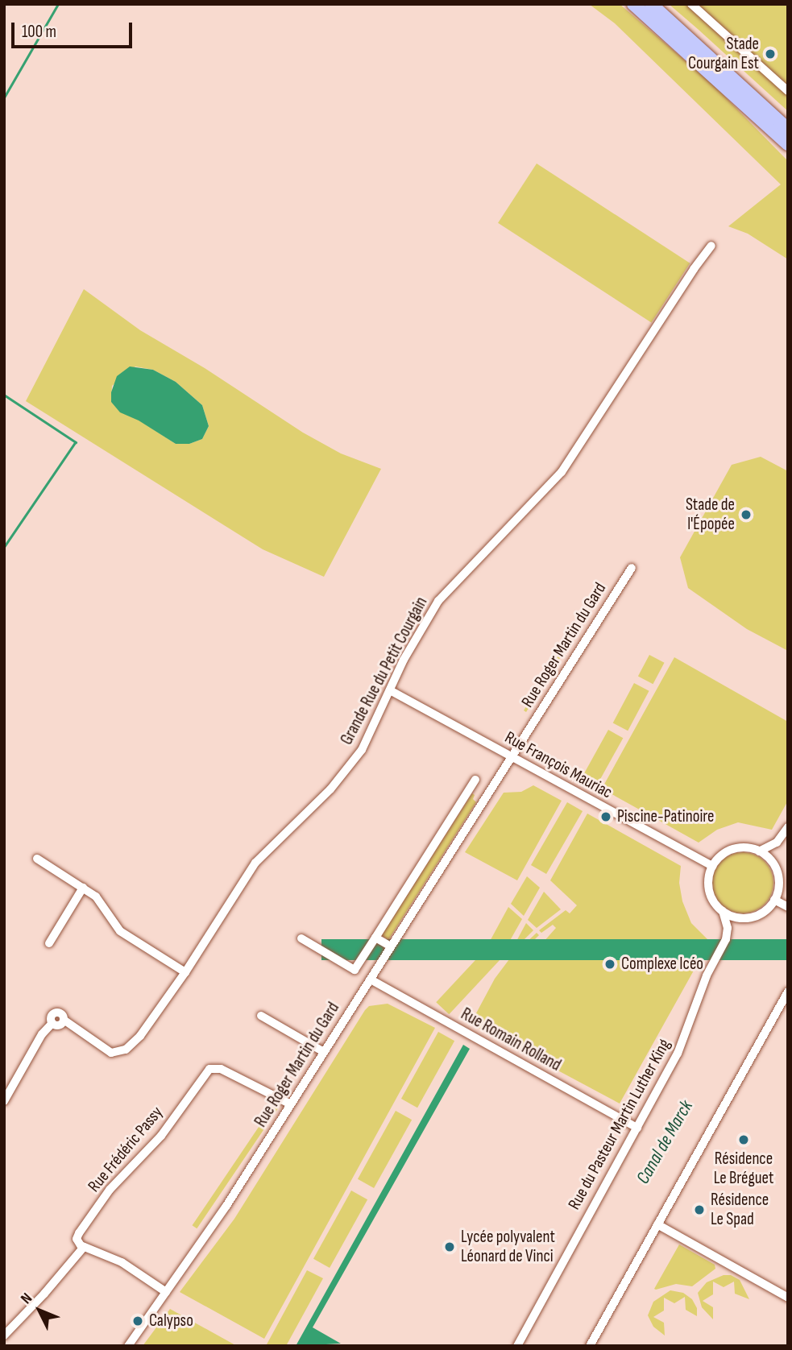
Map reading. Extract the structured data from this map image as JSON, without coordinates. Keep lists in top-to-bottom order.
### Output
{
  "streets": {
    "street": [
      "Rue Roger Martin du Gard",
      "Grande Rue du Petit Courgain",
      "Rue François Mauriac",
      "Rue Romain Rolland",
      "Rue du Pasteur Martin Luther King",
      "Rue Frédéric Passy"
    ]
  },
  "crossings": [
    ["Rue Roger Martin du Gard", "Rue François Mauriac"],
    ["Rue Roger Martin du Gard", "Rue Romain Rolland"],
    ["Rue Roger Martin du Gard", "Rue Frédéric Passy"],
    ["Grande Rue du Petit Courgain", "Rue François Mauriac"],
    ["Rue François Mauriac", "Rue du Pasteur Martin Luther King"],
    ["Rue Romain Rolland", "Rue du Pasteur Martin Luther King"]
  ],
  "water": ["Canal de Marck"],
  "places": [
    "Stade Courgain Est",
    "Stade de l'Épopée",
    "Piscine-Patinoire",
    "Complexe Icéo",
    "Résidence Le Bréguet",
    "Résidence Le Spad",
    "Lycée polyvalent Léonard de Vinci",
    "Calypso"
  ],
  "scale_bar": "100 m",
  "north": "top left"
}
